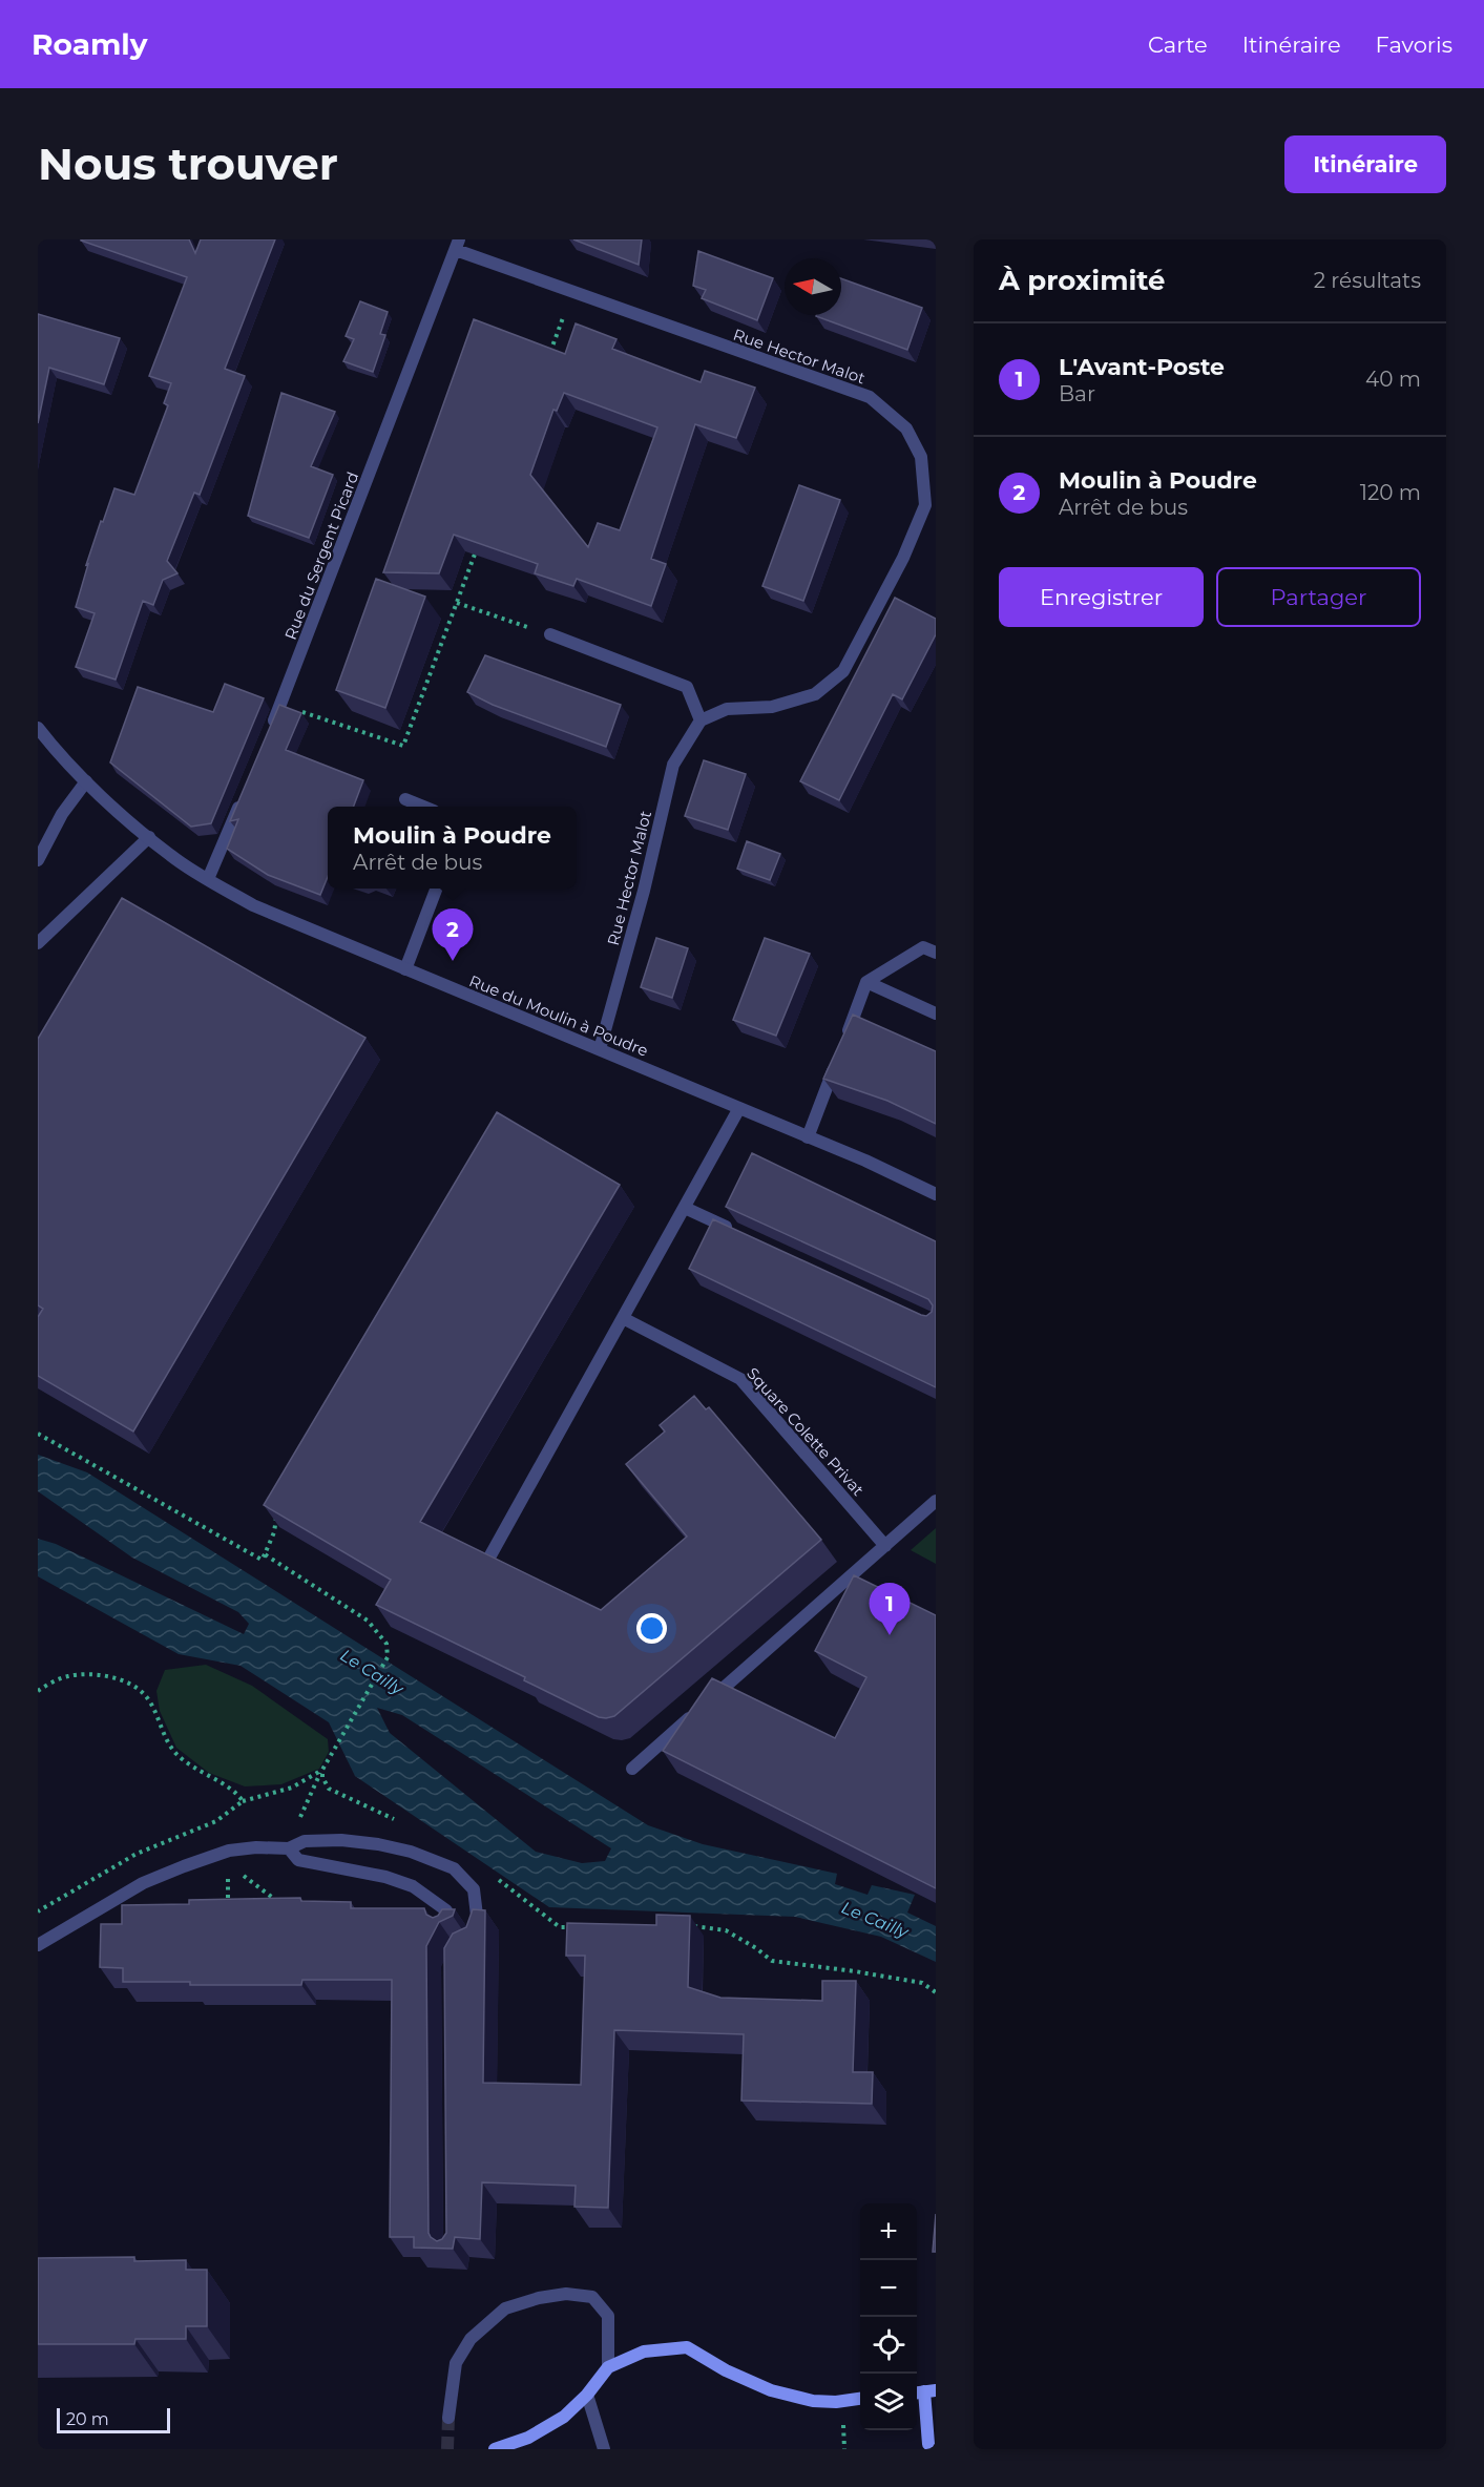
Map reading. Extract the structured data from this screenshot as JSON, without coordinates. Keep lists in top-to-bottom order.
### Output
{
  "streets": {
    "street": [
      "Rue Hector Malot",
      "Rue du Sergent Picard",
      "Rue du Moulin à Poudre",
      "Square Colette Privat"
    ]
  },
  "crossings": [
    ["Rue Hector Malot", "Rue du Sergent Picard"],
    ["Rue Hector Malot", "Rue du Moulin à Poudre"]
  ],
  "water": ["Le Cailly"],
  "scale_bar": "20 m",
  "north": "left",
  "page": {
    "header": "Roamly",
    "nav": ["Carte", "Itinéraire", "Favoris"],
    "buttons": [
      "Itinéraire",
      ["Enregistrer", "Partager"]
    ],
    "title": "Nous trouver",
    "heading": ["À proximité", "2 résultats"],
    "list": [
      {
        "mark": "1",
        "name": "L'Avant-Poste",
        "note": "Bar",
        "value": "40 m"
      },
      {
        "mark": "2",
        "name": "Moulin à Poudre",
        "note": "Arrêt de bus",
        "value": "120 m"
      }
    ],
    "popup": ["Moulin à Poudre", "Arrêt de bus"],
    "pins": ["2", "1"],
    "map_buttons": ["+", "−"],
    "scale": "20 m"
  }
}
